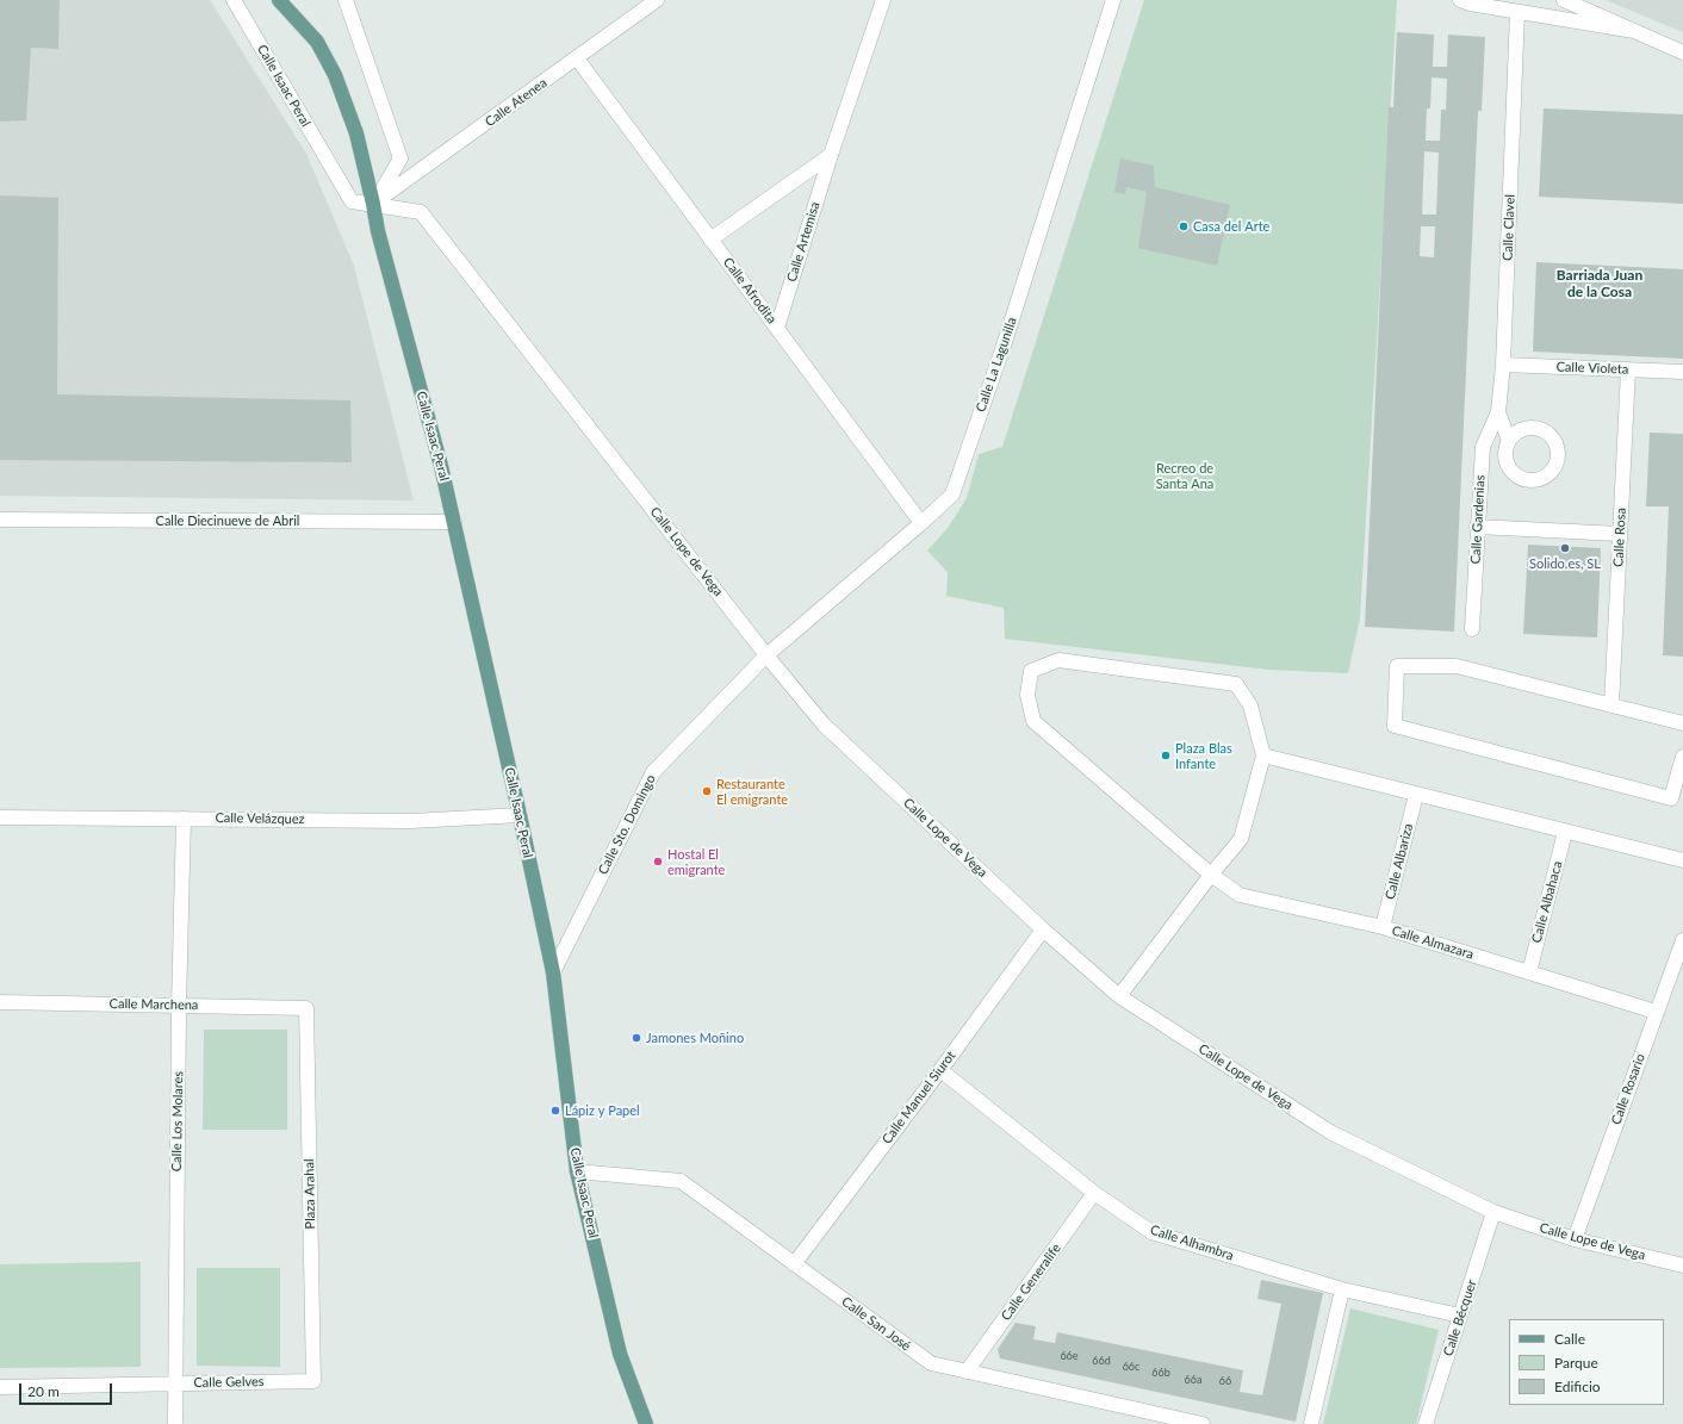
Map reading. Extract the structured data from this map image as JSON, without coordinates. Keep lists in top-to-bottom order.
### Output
{
  "streets": {
    "main road": ["Calle Isaac Peral"],
    "street": [
      "Calle Atenea",
      "Calle Clavel",
      "Calle Artemisa",
      "Calle Afrodita",
      "Calle La Lagunilla",
      "Calle Violeta",
      "Calle Gardenias",
      "Calle Diecinueve de Abril",
      "Calle Rosa",
      "Calle Lope de Vega",
      "Calle Velázquez",
      "Calle Sto. Domingo",
      "Calle Albariza",
      "Calle Albahaca",
      "Calle Almazara",
      "Calle Marchena",
      "Calle Rosario",
      "Calle Manuel Siurot",
      "Calle Los Molares",
      "Plaza Arahal",
      "Calle Alhambra",
      "Calle Generalife",
      "Calle Bécquer",
      "Calle San José",
      "Calle Gelves"
    ]
  },
  "crossings": [
    ["Calle Isaac Peral", "Calle Atenea"],
    ["Calle Isaac Peral", "Calle Diecinueve de Abril"],
    ["Calle Isaac Peral", "Calle Lope de Vega"],
    ["Calle Isaac Peral", "Calle Velázquez"],
    ["Calle Isaac Peral", "Calle Sto. Domingo"],
    ["Calle Isaac Peral", "Calle San José"],
    ["Calle Atenea", "Calle Afrodita"],
    ["Calle Atenea", "Calle Lope de Vega"],
    ["Calle Clavel", "Calle Violeta"],
    ["Calle Clavel", "Calle Gardenias"],
    ["Calle Artemisa", "Calle Afrodita"],
    ["Calle Afrodita", "Calle La Lagunilla"],
    ["Calle La Lagunilla", "Calle Lope de Vega"],
    ["Calle La Lagunilla", "Calle Sto. Domingo"],
    ["Calle Violeta", "Calle Rosa"],
    ["Calle Lope de Vega", "Calle Sto. Domingo"],
    ["Calle Lope de Vega", "Calle Rosario"],
    ["Calle Lope de Vega", "Calle Manuel Siurot"],
    ["Calle Lope de Vega", "Calle Bécquer"],
    ["Calle Velázquez", "Calle Los Molares"],
    ["Calle Albariza", "Calle Almazara"],
    ["Calle Albahaca", "Calle Almazara"],
    ["Calle Almazara", "Calle Rosario"],
    ["Calle Marchena", "Calle Los Molares"],
    ["Calle Marchena", "Plaza Arahal"],
    ["Calle Manuel Siurot", "Calle Alhambra"],
    ["Calle Manuel Siurot", "Calle San José"],
    ["Calle Los Molares", "Calle Gelves"],
    ["Plaza Arahal", "Calle Gelves"],
    ["Calle Alhambra", "Calle Generalife"],
    ["Calle Alhambra", "Calle Bécquer"],
    ["Calle Generalife", "Calle San José"]
  ],
  "districts": ["Barriada Juan de la Cosa"],
  "parks": ["Recreo de Santa Ana"],
  "places": [
    "Casa del Arte",
    "Solido.es, SL",
    "Plaza Blas Infante",
    "Restaurante El emigrante",
    "Hostal El emigrante",
    "Jamones Moñino",
    "Lápiz y Papel"
  ],
  "house_numbers": [
    "66e",
    "66d",
    "66c",
    "66b",
    "66a",
    "66"
  ],
  "legend": ["Calle", "Parque", "Edificio"],
  "scale_bar": "20 m"
}
